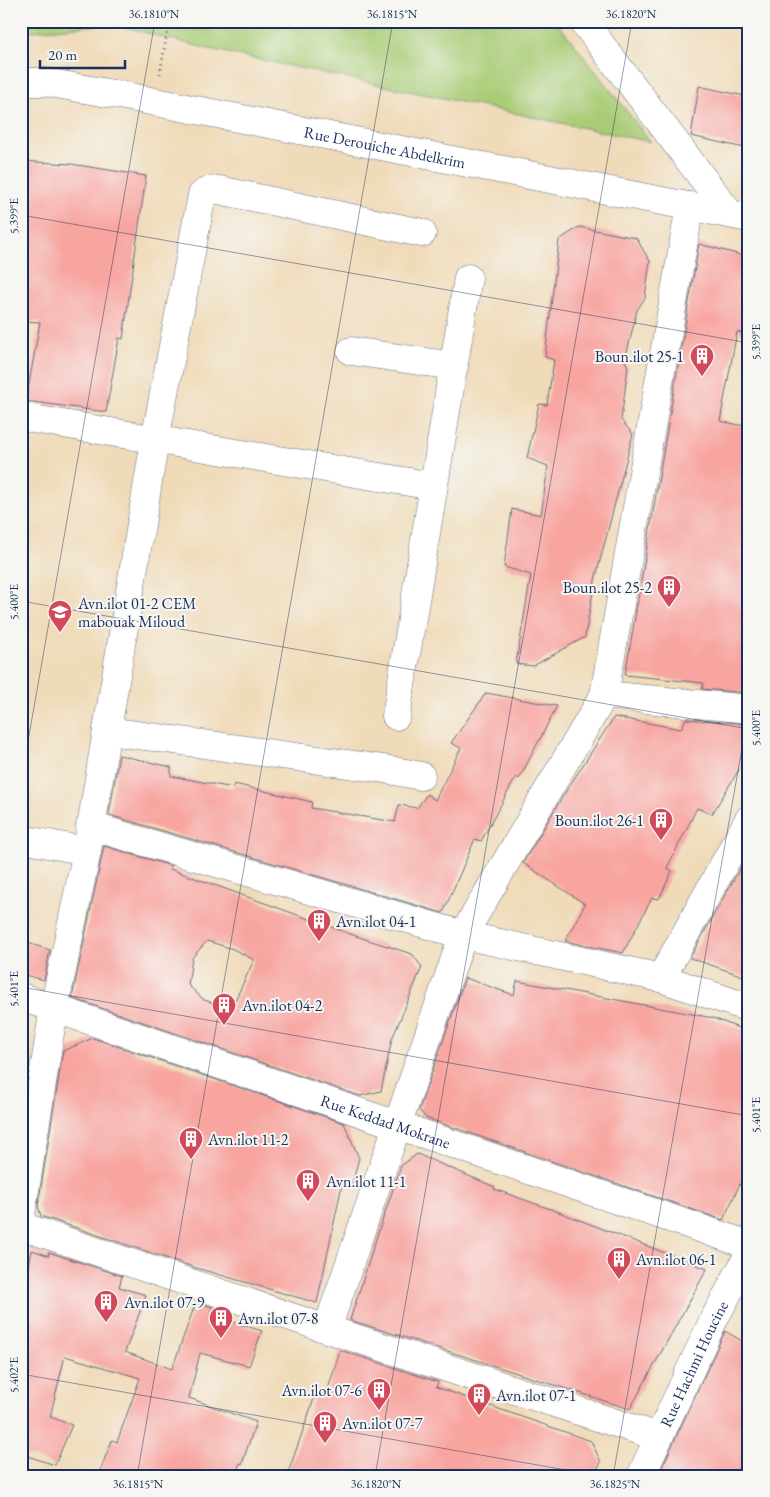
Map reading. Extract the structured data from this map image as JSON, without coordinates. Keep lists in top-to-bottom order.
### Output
{
  "streets": {
    "street": ["Rue Derouiche Abdelkrim", "Rue Keddad Mokrane", "Rue Hachmi Houcine"]
  },
  "places": {
    "building": [
      "Boun.ilot 25-1",
      "Boun.ilot 25-2",
      "Boun.ilot 26-1",
      "Avn.ilot 04-1",
      "Avn.ilot 04-2",
      "Avn.ilot 11-2",
      "Avn.ilot 11-1",
      "Avn.ilot 06-1",
      "Avn.ilot 07-9",
      "Avn.ilot 07-8",
      "Avn.ilot 07-6",
      "Avn.ilot 07-1",
      "Avn.ilot 07-7"
    ],
    "school or university": ["Avn.ilot 01-2 CEM mabouak Miloud"]
  },
  "scale_bar": "20 m",
  "coordinates": [
    "36.1810°N",
    "36.1815°N",
    "36.1820°N",
    "5.399°E",
    "5.400°E",
    "5.401°E",
    "5.402°E",
    "36.1825°N"
  ]
}
